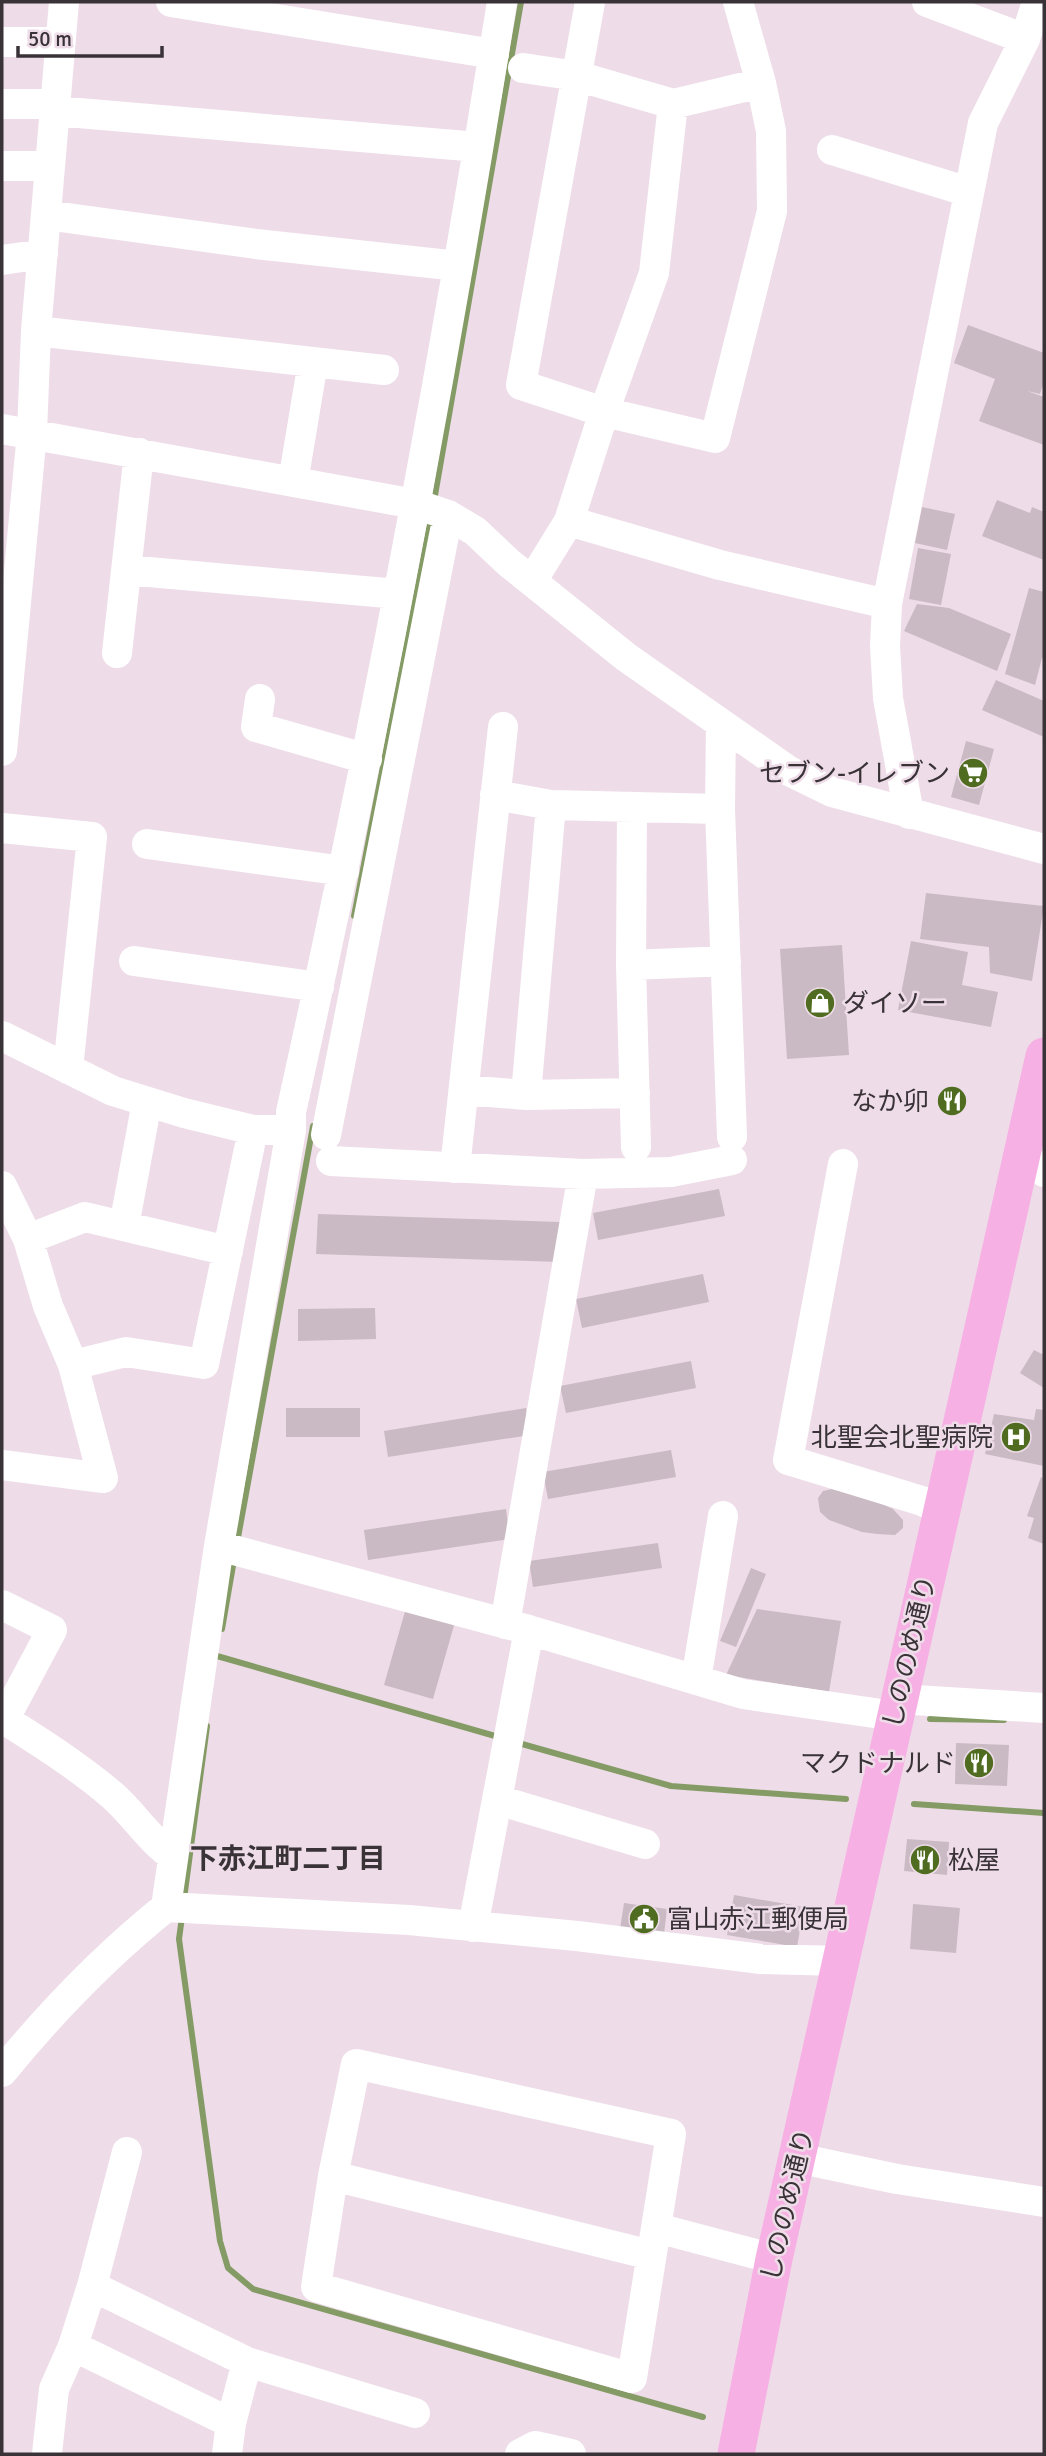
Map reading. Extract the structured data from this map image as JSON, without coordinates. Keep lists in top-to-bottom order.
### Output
{
  "streets": {
    "main road": ["しののめ通り"]
  },
  "districts": ["下赤江町二丁目"],
  "places": {
    "supermarket": ["セブン-イレブン"],
    "shop": ["ダイソー"],
    "restaurant": ["なか卯", "マクドナルド", "松屋"],
    "hospital": ["北聖会北聖病院"],
    "public building": ["富山赤江郵便局"]
  },
  "scale_bar": "50 m"
}
